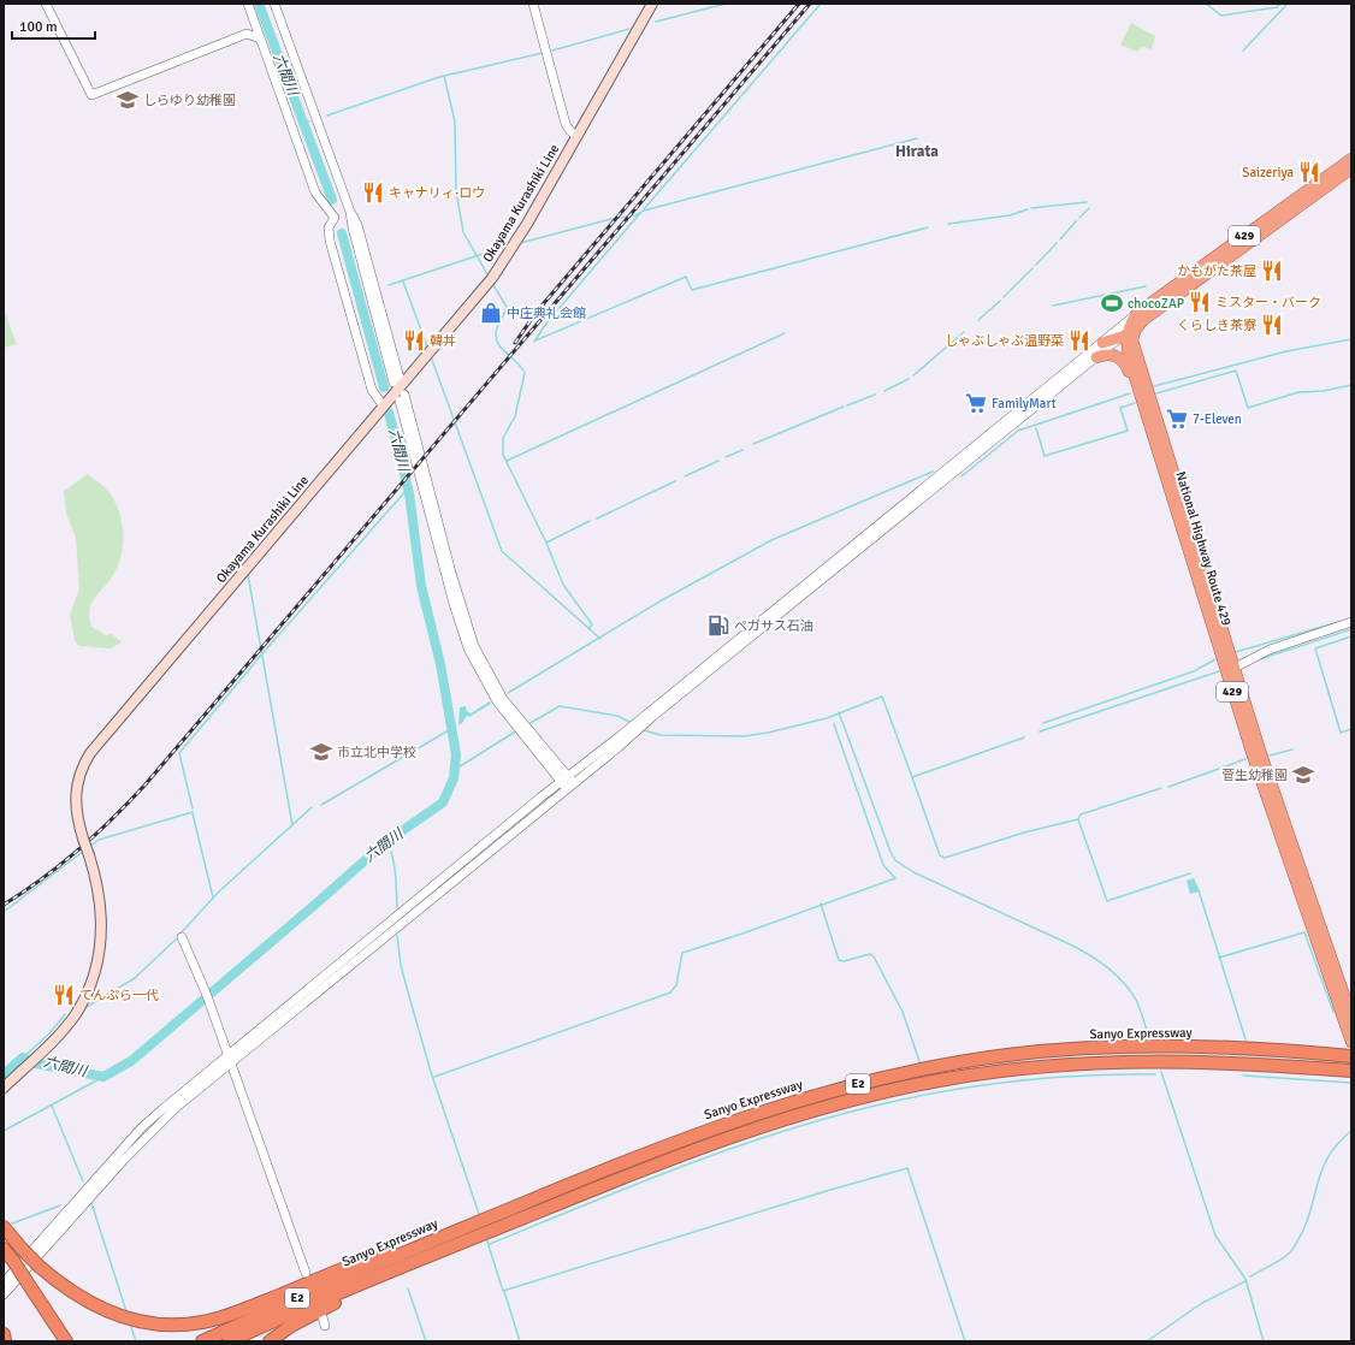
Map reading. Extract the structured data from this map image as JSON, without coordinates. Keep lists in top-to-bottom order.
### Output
{
  "streets": {
    "highway": [
      "429",
      "National Highway Route 429",
      "Sanyo Expressway",
      "E2"
    ],
    "main road": ["Okayama Kurashiki Line"]
  },
  "crossings": [
    ["429", "National Highway Route 429"]
  ],
  "districts": ["Hirata"],
  "water": ["六間川"],
  "places": {
    "school or university": ["しらゆり幼稚園", "市立北中学校", "菅生幼稚園"],
    "restaurant": [
      "Saizeriya",
      "キャナリィ·ロウ",
      "かもがた茶屋",
      "ミスター・バーク",
      "くらしき茶寮",
      "韓丼",
      "しゃぶしゃぶ温野菜",
      "てんぷら一代"
    ],
    "sports": ["chocoZAP"],
    "shop": ["中庄典礼会館"],
    "supermarket": ["FamilyMart", "7-Eleven"],
    "fuel station": ["ペガサス石油"]
  },
  "scale_bar": "100 m"
}
